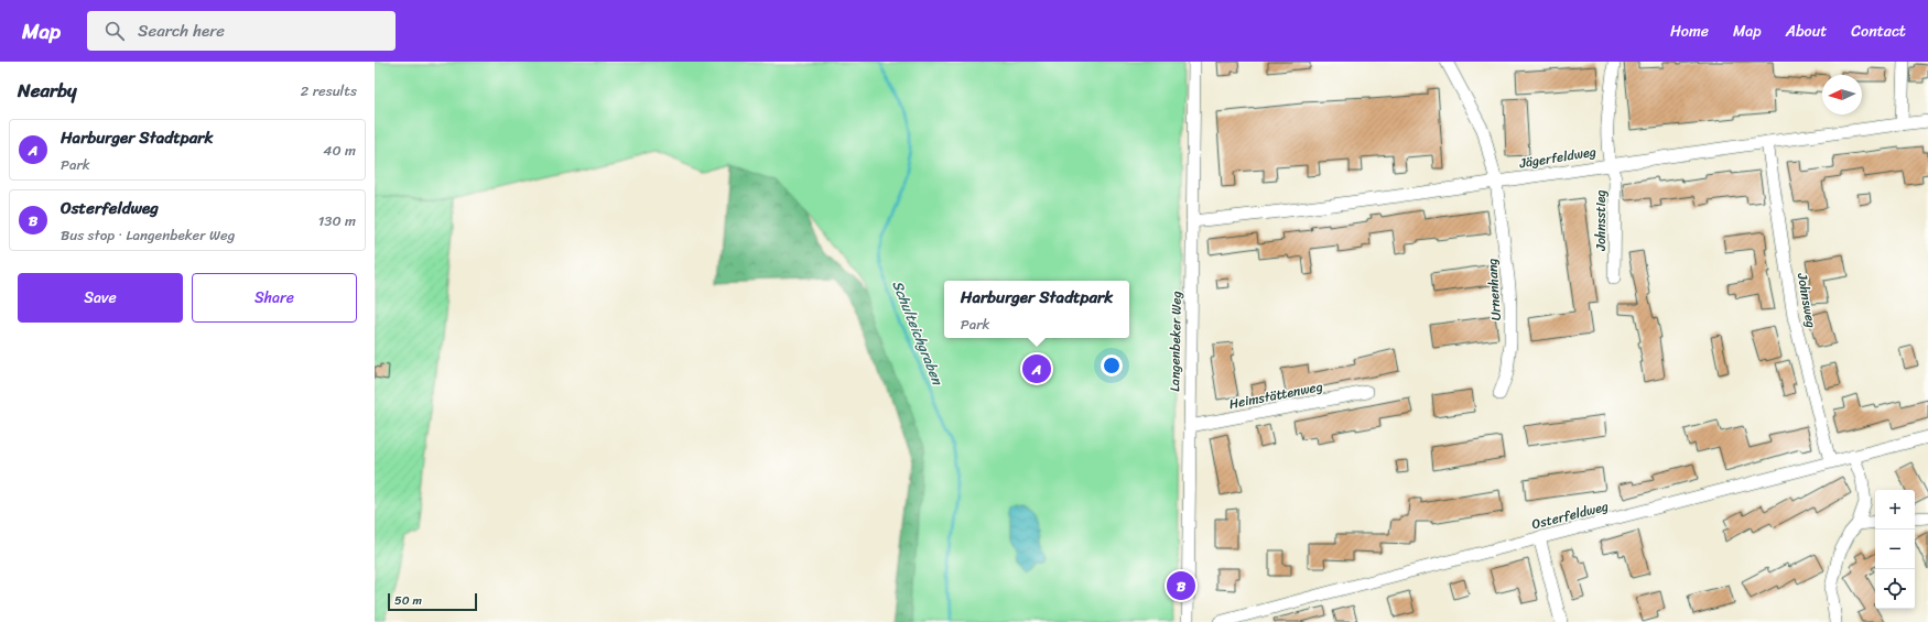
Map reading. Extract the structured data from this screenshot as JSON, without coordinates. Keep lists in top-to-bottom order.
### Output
{
  "streets": {
    "street": [
      "Jägerfeldweg",
      "Johnsstieg",
      "Urnenhang",
      "Johnsweg",
      "Langenbeker Weg",
      "Heimstättenweg",
      "Osterfeldweg"
    ]
  },
  "crossings": [
    ["Jägerfeldweg", "Johnsstieg"],
    ["Jägerfeldweg", "Urnenhang"],
    ["Jägerfeldweg", "Johnsweg"],
    ["Jägerfeldweg", "Langenbeker Weg"],
    ["Johnsweg", "Osterfeldweg"],
    ["Langenbeker Weg", "Heimstättenweg"]
  ],
  "water": ["Schulteichgraben"],
  "scale_bar": "50 m",
  "north": "left",
  "page": {
    "header": "Map",
    "search": "Search here",
    "nav": [
      "Home",
      "Map",
      "About",
      "Contact"
    ],
    "heading": ["Nearby", "2 results"],
    "list": [
      {
        "mark": "A",
        "name": "Harburger Stadtpark",
        "note": "Park",
        "value": "40 m"
      },
      {
        "mark": "B",
        "name": "Osterfeldweg",
        "note": "Bus stop · Langenbeker Weg",
        "value": "130 m"
      }
    ],
    "buttons": ["Save", "Share"],
    "popup": ["Harburger Stadtpark", "Park"],
    "pins": ["A", "B"],
    "map_buttons": ["+", "−"],
    "scale": "50 m"
  }
}
